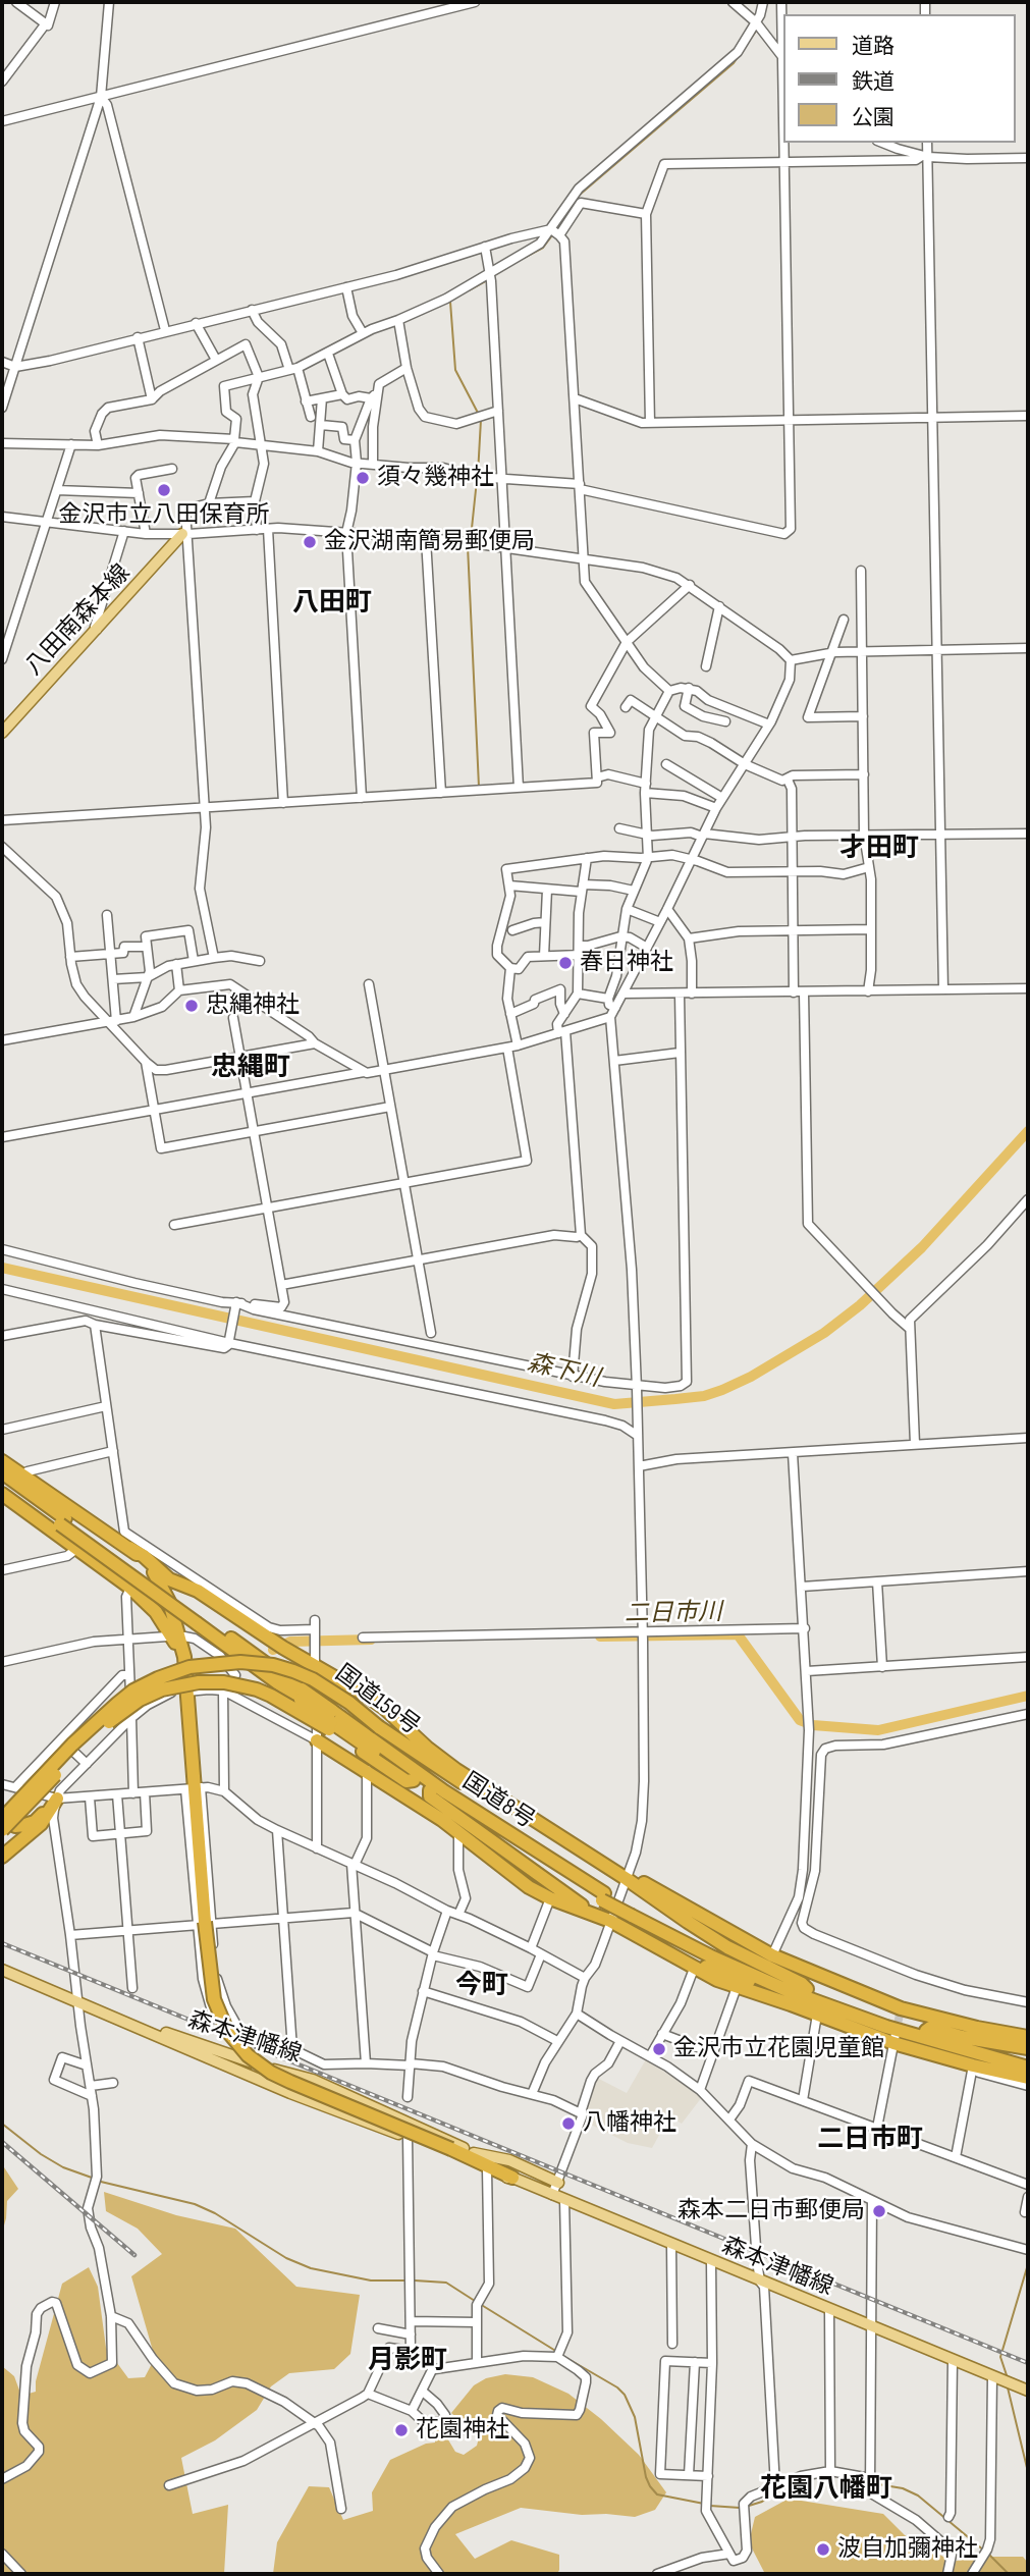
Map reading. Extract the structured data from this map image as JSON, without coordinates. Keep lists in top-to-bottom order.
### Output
{
  "streets": {
    "highway": ["国道159号", "国道8号"],
    "main road": ["八田南森本線", "森本津幡線"]
  },
  "crossings": [
    ["国道159号", "国道8号"]
  ],
  "districts": [
    "八田町",
    "才田町",
    "忠縄町",
    "今町",
    "二日市町",
    "月影町",
    "花園八幡町"
  ],
  "water": ["森下川", "二日市川"],
  "places": [
    "須々幾神社",
    "金沢市立八田保育所",
    "金沢湖南簡易郵便局",
    "春日神社",
    "忠縄神社",
    "金沢市立花園児童館",
    "八幡神社",
    "森本二日市郵便局",
    "花園神社",
    "波自加彌神社"
  ],
  "legend": ["道路", "鉄道", "公園"]
}
